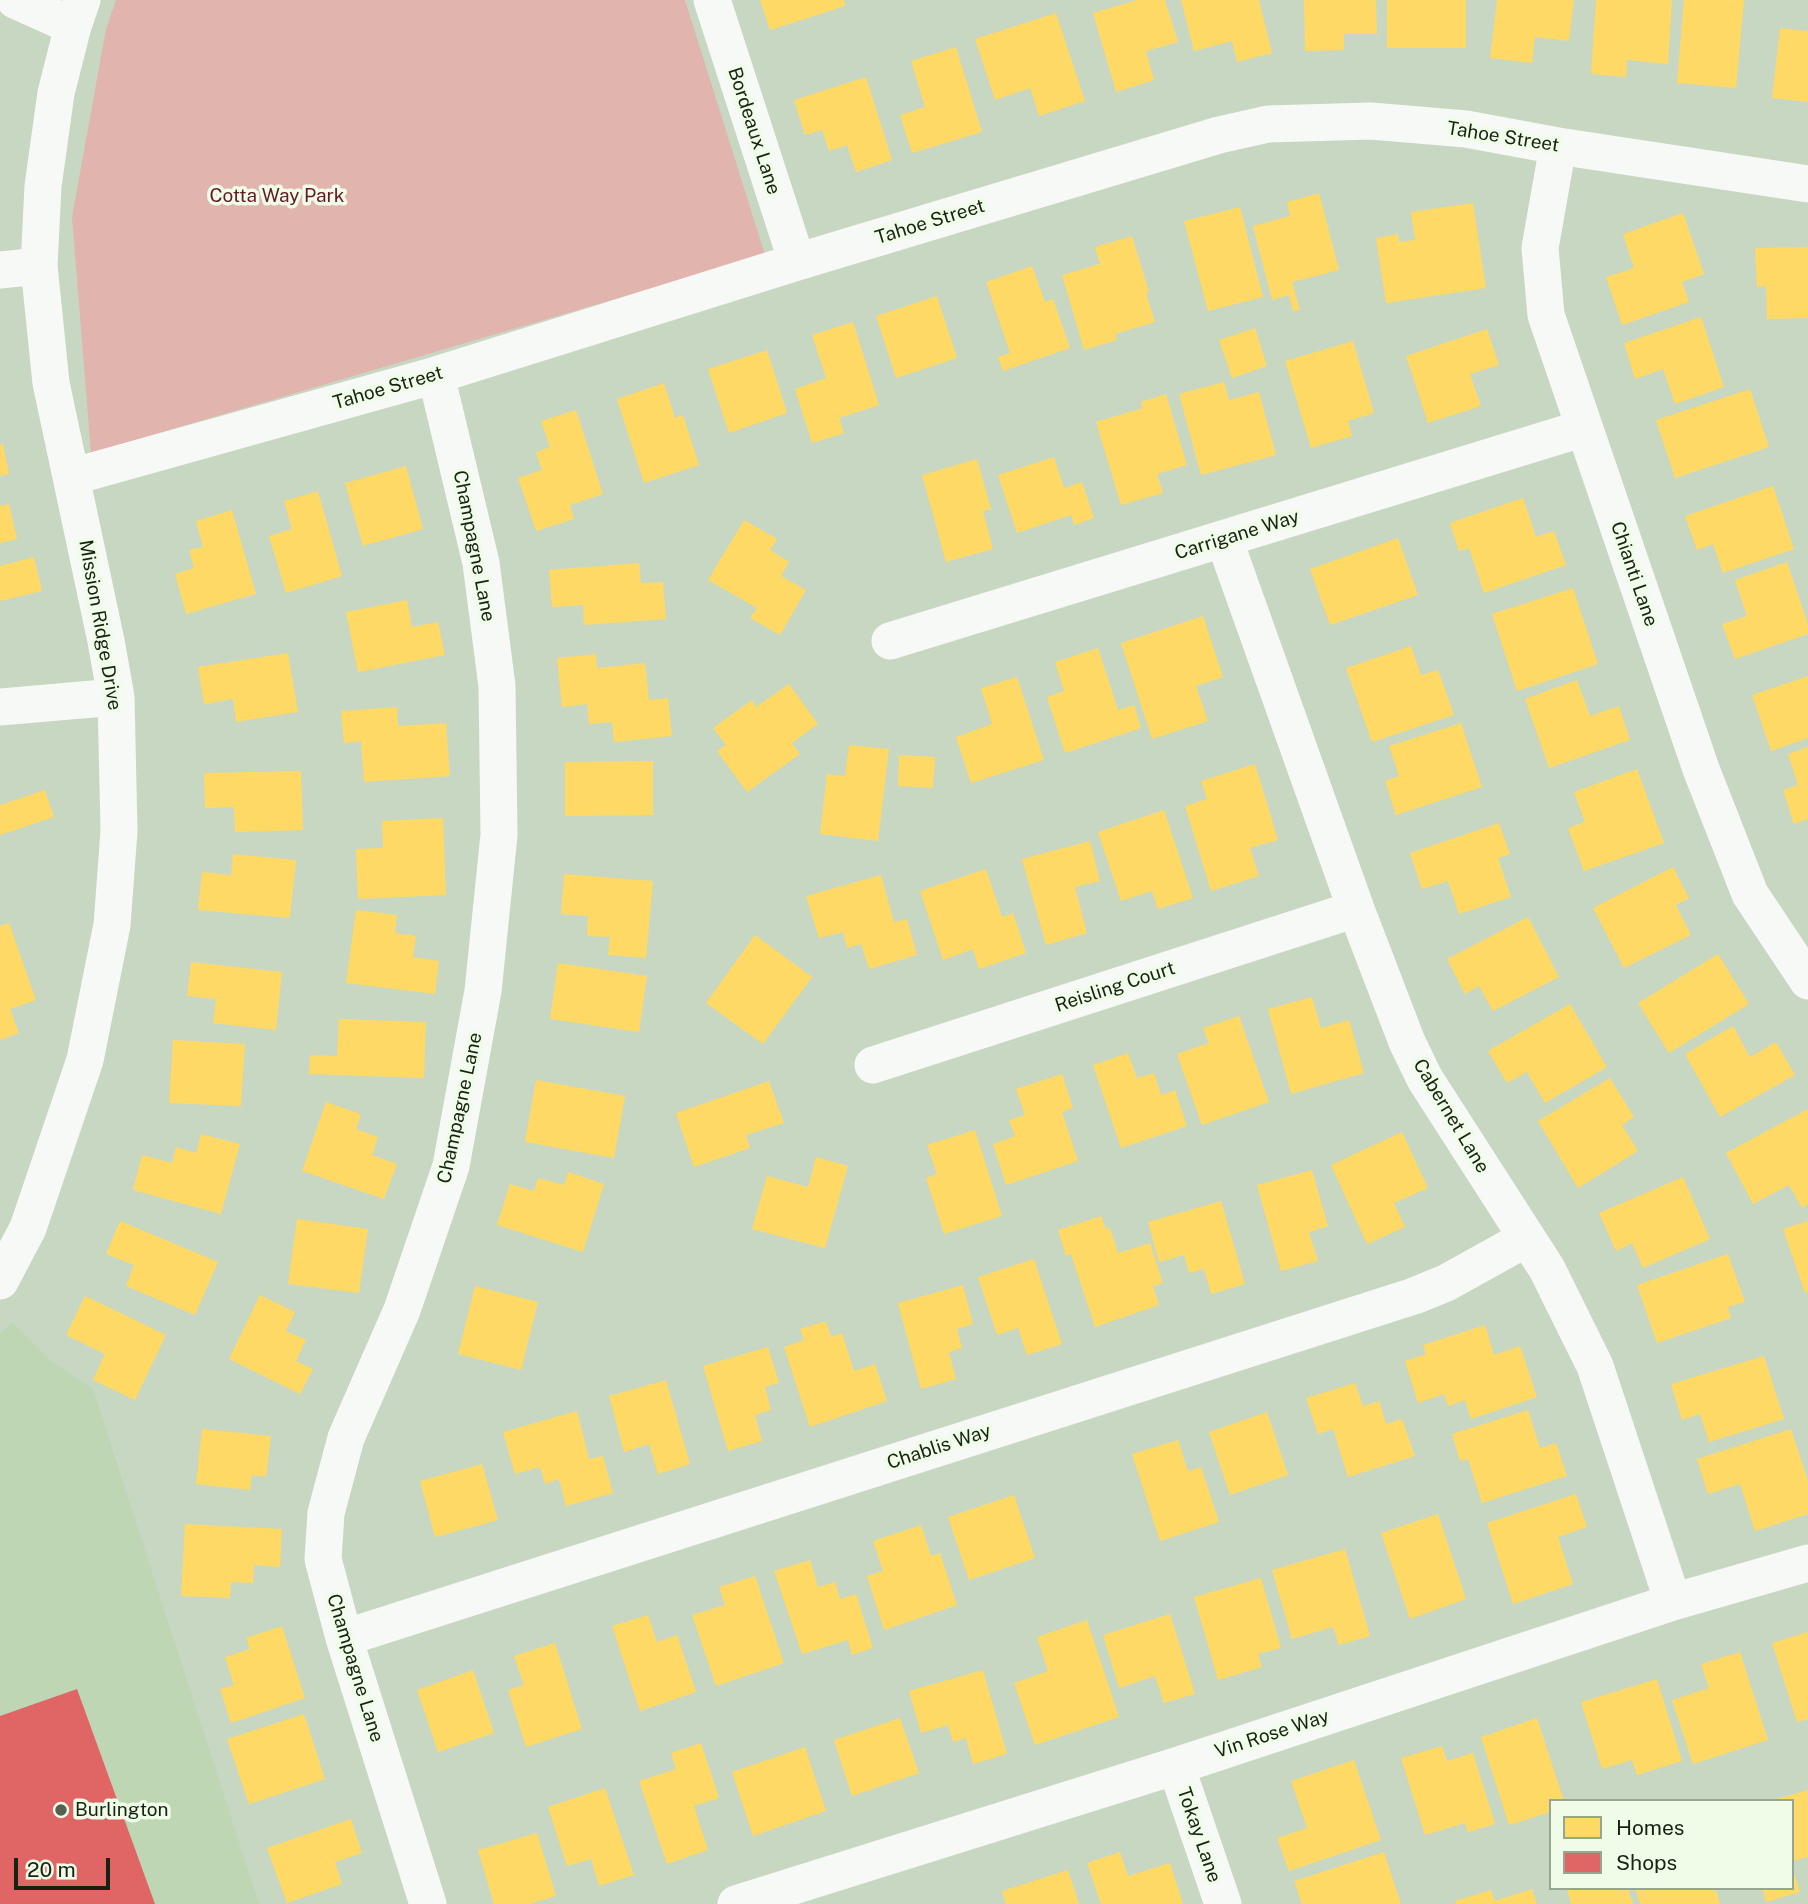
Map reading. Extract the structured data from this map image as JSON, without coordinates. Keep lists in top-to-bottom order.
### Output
{
  "streets": {
    "street": [
      "Bordeaux Lane",
      "Tahoe Street",
      "Carrigane Way",
      "Champagne Lane",
      "Chianti Lane",
      "Mission Ridge Drive",
      "Reisling Court",
      "Cabernet Lane",
      "Chablis Way",
      "Vin Rose Way",
      "Tokay Lane"
    ]
  },
  "crossings": [
    ["Bordeaux Lane", "Tahoe Street"],
    ["Tahoe Street", "Champagne Lane"],
    ["Tahoe Street", "Chianti Lane"],
    ["Tahoe Street", "Mission Ridge Drive"],
    ["Carrigane Way", "Chianti Lane"],
    ["Carrigane Way", "Cabernet Lane"],
    ["Champagne Lane", "Chablis Way"],
    ["Reisling Court", "Cabernet Lane"],
    ["Cabernet Lane", "Chablis Way"],
    ["Cabernet Lane", "Vin Rose Way"],
    ["Vin Rose Way", "Tokay Lane"]
  ],
  "parks": ["Cotta Way Park"],
  "places": ["Burlington"],
  "legend": ["Homes", "Shops"],
  "scale_bar": "20 m"
}
